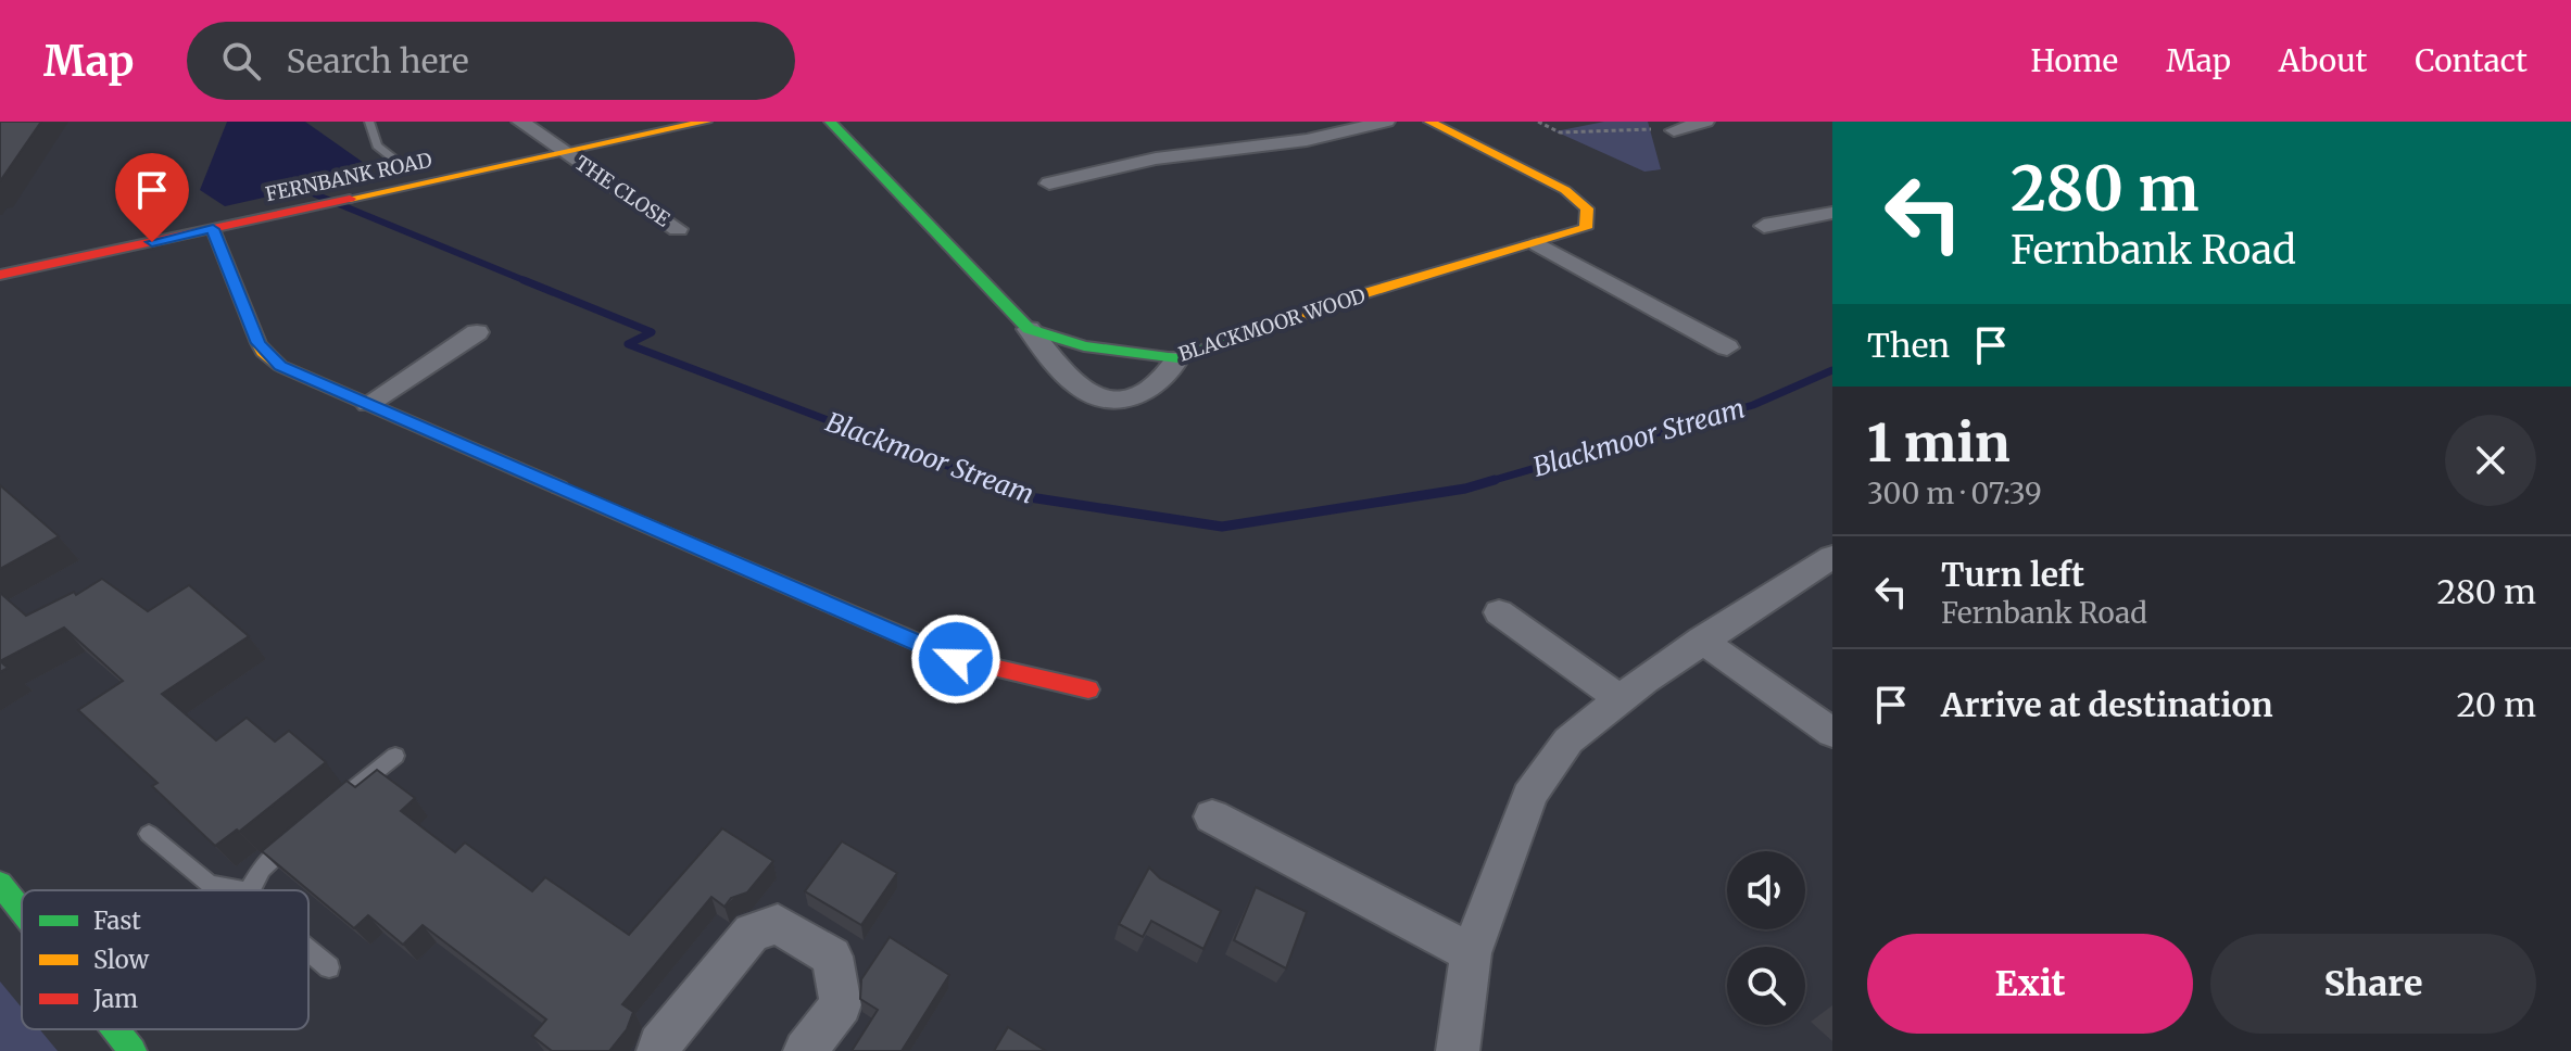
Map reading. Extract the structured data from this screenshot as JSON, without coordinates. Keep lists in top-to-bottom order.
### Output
{
  "streets": {
    "street": ["FERNBANK ROAD", "THE CLOSE", "BLACKMOOR WOOD"]
  },
  "crossings": [
    ["FERNBANK ROAD", "THE CLOSE"]
  ],
  "water": ["Blackmoor Stream"],
  "legend": ["Fast", "Slow", "Jam"],
  "page": {
    "header": "Map",
    "search": "Search here",
    "nav": [
      "Home",
      "Map",
      "About",
      "Contact"
    ],
    "turn": ["280 m", "Fernbank Road"],
    "then": "Then",
    "heading": ["1 min", "300 m · 07:39"],
    "list": [
      {
        "name": "Turn left",
        "note": "Fernbank Road",
        "value": "280 m"
      },
      {
        "name": "Arrive at destination",
        "value": "20 m"
      }
    ],
    "buttons": ["Exit", "Share"]
  }
}
